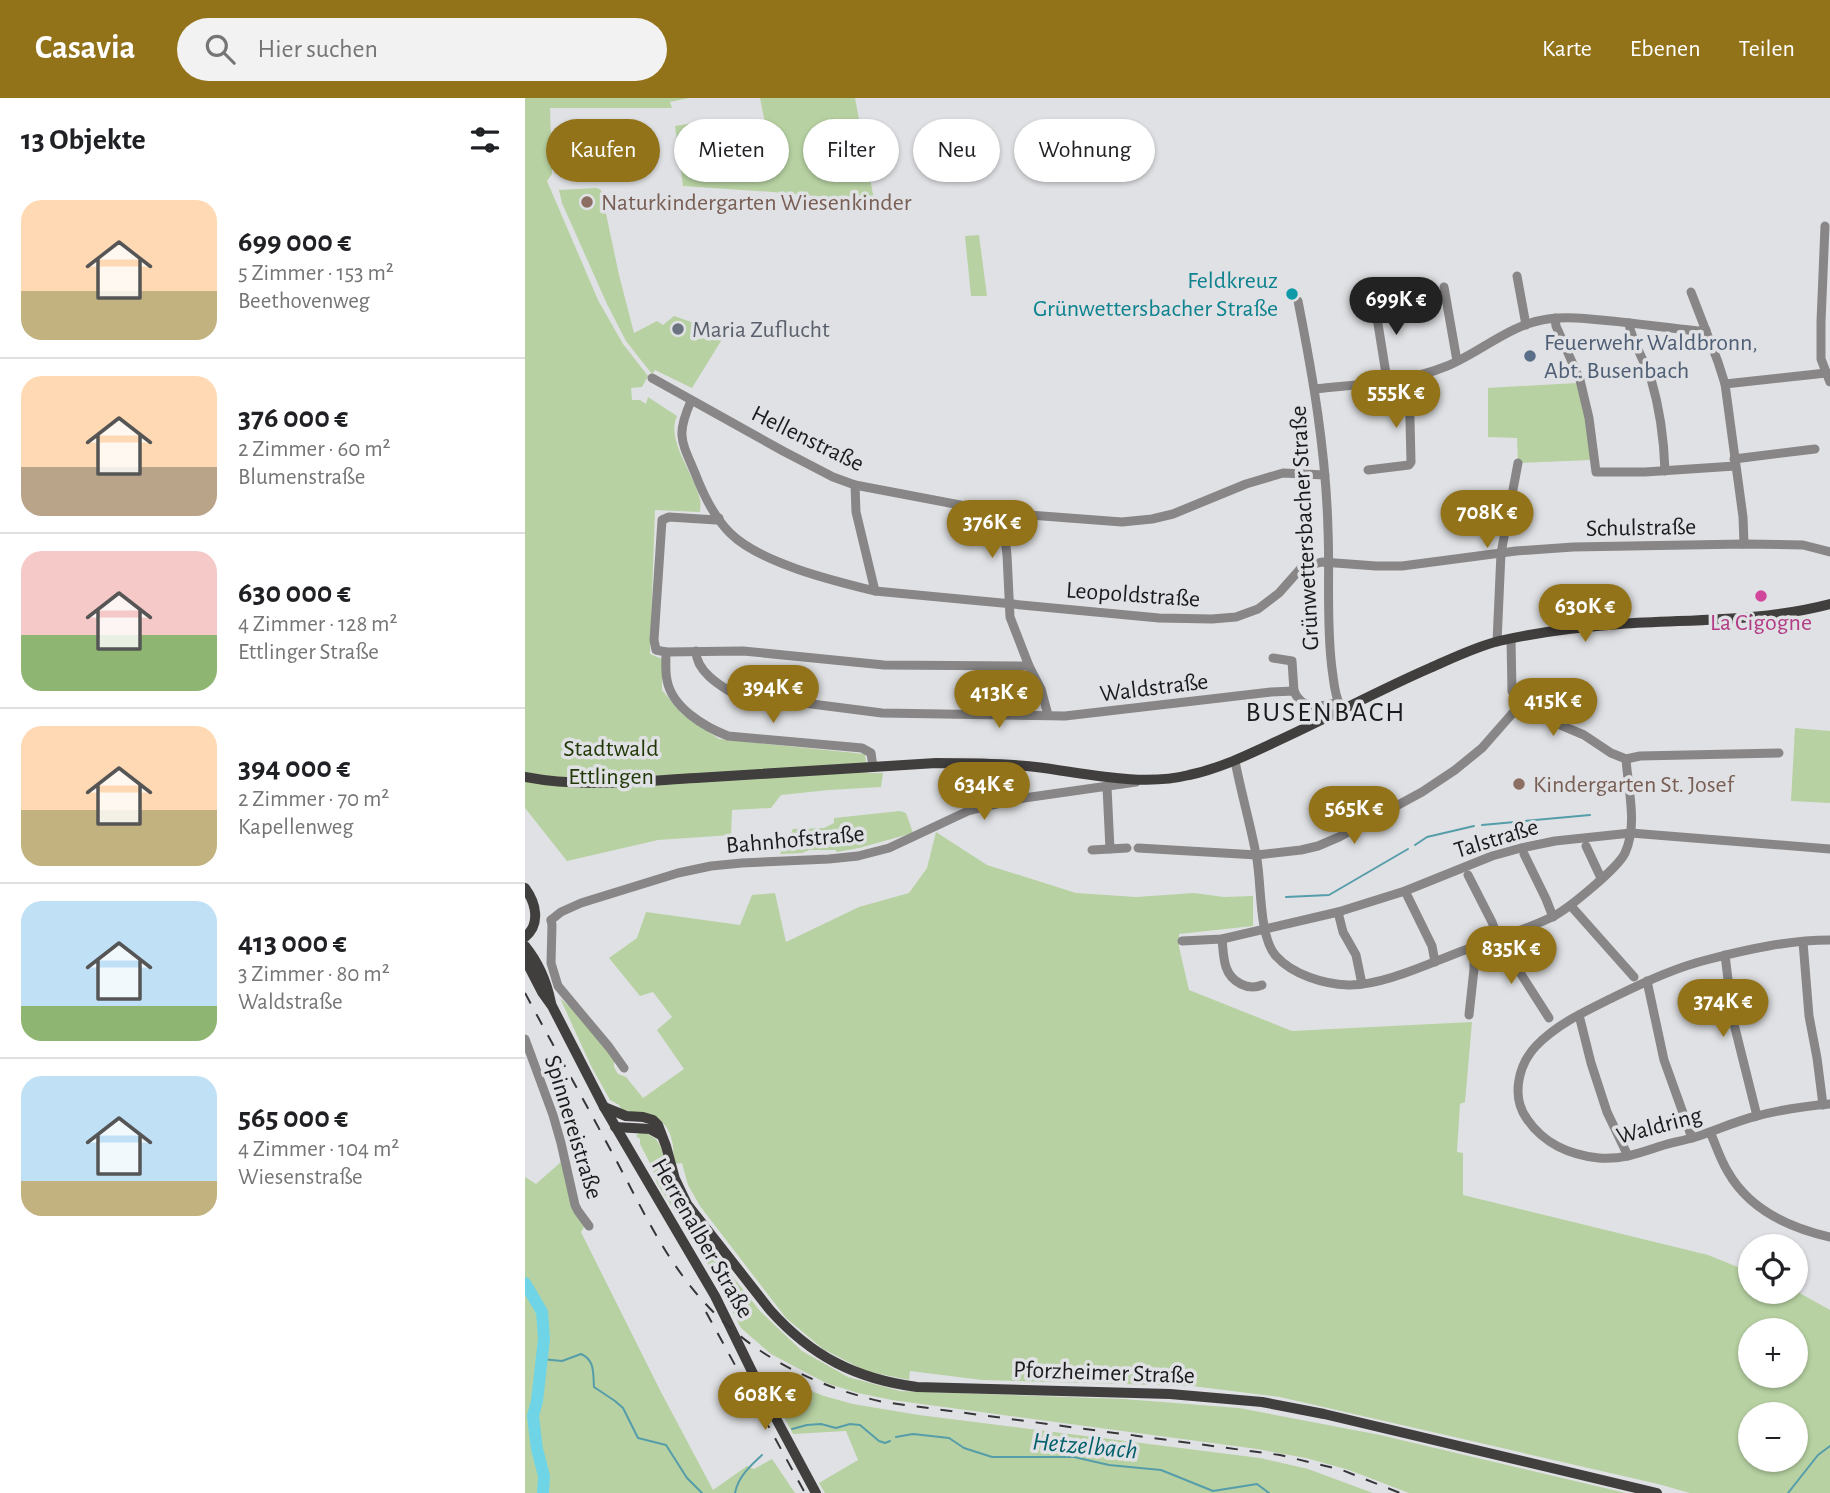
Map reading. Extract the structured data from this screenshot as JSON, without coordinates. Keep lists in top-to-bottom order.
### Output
{
  "streets": {
    "main road": ["Herrenalber Straße", "Pforzheimer Straße"],
    "street": [
      "Hellenstraße",
      "Schulstraße",
      "Grünwettersbacher Straße",
      "Leopoldstraße",
      "Waldstraße",
      "Talstraße",
      "Bahnhofstraße",
      "Waldring",
      "Spinnereistraße"
    ]
  },
  "crossings": [
    ["Hellenstraße", "Grünwettersbacher Straße"],
    ["Hellenstraße", "Leopoldstraße"],
    ["Schulstraße", "Grünwettersbacher Straße"],
    ["Schulstraße", "Leopoldstraße"],
    ["Grünwettersbacher Straße", "Leopoldstraße"]
  ],
  "districts": ["BUSENBACH"],
  "water": ["Hetzelbach"],
  "parks": ["Stadtwald Ettlingen"],
  "places": [
    "Naturkindergarten Wiesenkinder",
    "Feldkreuz Grünwettersbacher Straße",
    "Maria Zuflucht",
    "Feuerwehr Waldbronn, Abt. Busenbach",
    "La Cigogne",
    "Kindergarten St. Josef"
  ],
  "page": {
    "header": "Casavia",
    "search": "Hier suchen",
    "nav": ["Karte", "Ebenen", "Teilen"],
    "heading": "13 Objekte",
    "chip": [
      "Kaufen",
      "Mieten",
      "Filter",
      "Neu",
      "Wohnung"
    ],
    "list": [
      {
        "name": "699 000 €",
        "note": "5 Zimmer · 153 m² · Beethovenweg"
      },
      {
        "name": "376 000 €",
        "note": "2 Zimmer · 60 m² · Blumenstraße"
      },
      {
        "name": "630 000 €",
        "note": "4 Zimmer · 128 m² · Ettlinger Straße"
      },
      {
        "name": "394 000 €",
        "note": "2 Zimmer · 70 m² · Kapellenweg"
      },
      {
        "name": "413 000 €",
        "note": "3 Zimmer · 80 m² · Waldstraße"
      },
      {
        "name": "565 000 €",
        "note": "4 Zimmer · 104 m² · Wiesenstraße"
      }
    ],
    "price": [
      "699K €",
      "555K €",
      "708K €",
      "376K €",
      "630K €",
      "394K €",
      "413K €",
      "415K €",
      "634K €",
      "565K €",
      "835K €",
      "374K €",
      "608K €"
    ],
    "map_buttons": ["+", "−"]
  }
}
